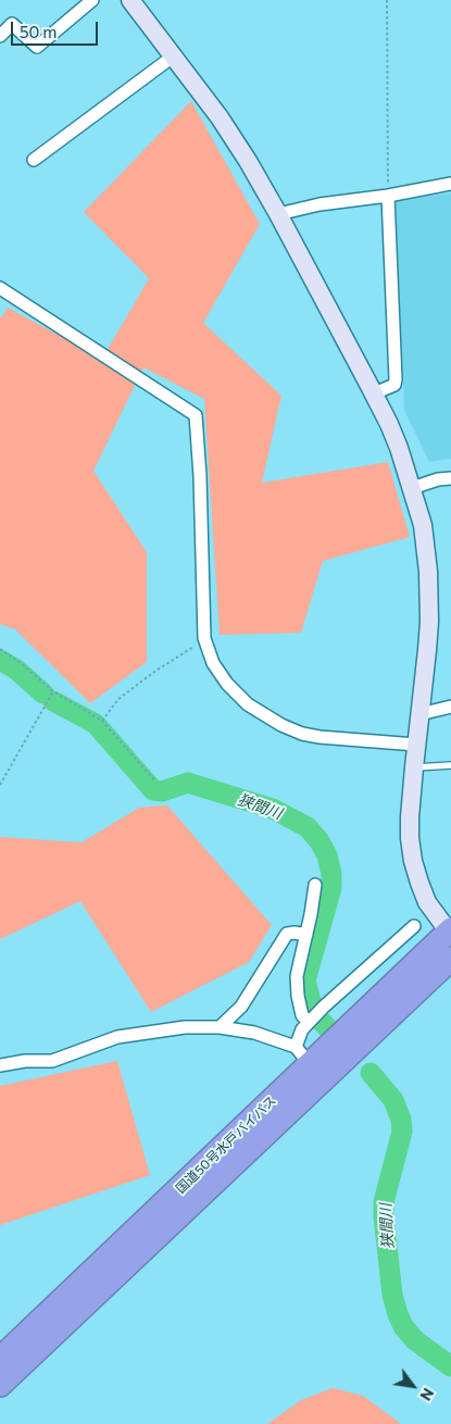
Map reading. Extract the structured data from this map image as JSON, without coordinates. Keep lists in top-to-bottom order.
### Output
{
  "streets": {
    "highway": ["国道50号水戸バイパス"]
  },
  "water": ["狭間川"],
  "scale_bar": "50 m",
  "north": "bottom right"
}
